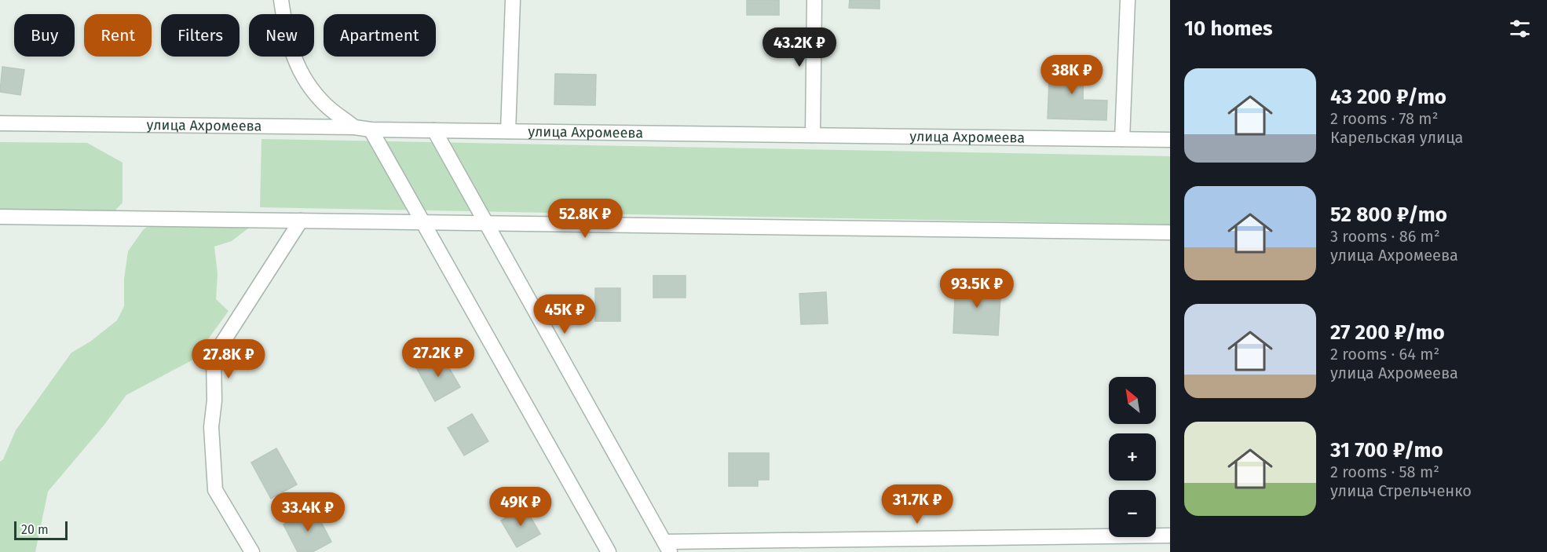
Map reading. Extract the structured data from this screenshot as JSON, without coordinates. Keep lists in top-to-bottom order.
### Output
{
  "streets": {
    "street": ["улица Ахромеева"]
  },
  "scale_bar": "20 m",
  "north": "top left",
  "page": {
    "heading": "10 homes",
    "chip": [
      "Buy",
      "Rent",
      "Filters",
      "New",
      "Apartment"
    ],
    "price": [
      "43.2K ₽",
      "38K ₽",
      "52.8K ₽",
      "93.5K ₽",
      "45K ₽",
      "27.2K ₽",
      "27.8K ₽",
      "31.7K ₽",
      "49K ₽",
      "33.4K ₽"
    ],
    "list": [
      {
        "name": "43 200 ₽/mo",
        "note": "2 rooms · 78 m² · Карельская улица"
      },
      {
        "name": "52 800 ₽/mo",
        "note": "3 rooms · 86 m² · улица Ахромеева"
      },
      {
        "name": "27 200 ₽/mo",
        "note": "2 rooms · 64 m² · улица Ахромеева"
      },
      {
        "name": "31 700 ₽/mo",
        "note": "2 rooms · 58 m² · улица Стрельченко"
      }
    ],
    "map_buttons": ["+", "−"],
    "scale": "20 m"
  }
}
